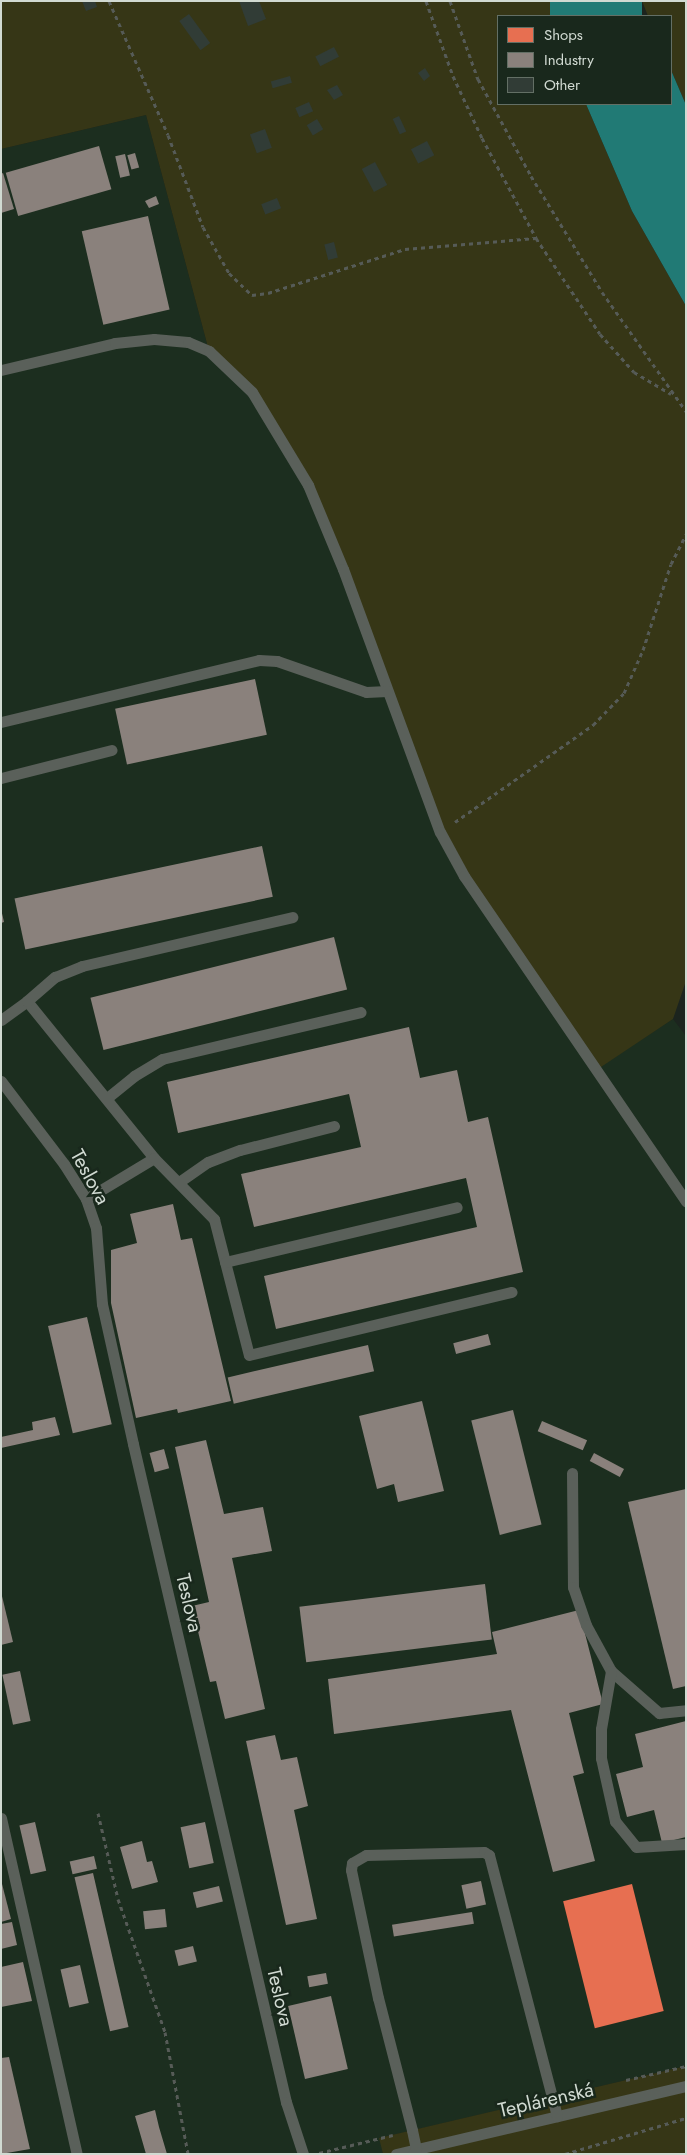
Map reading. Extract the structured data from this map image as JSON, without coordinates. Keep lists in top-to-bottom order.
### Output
{
  "streets": {
    "lane": ["Teslova", "Teplárenská"]
  },
  "legend": ["Shops", "Industry", "Other"]
}
